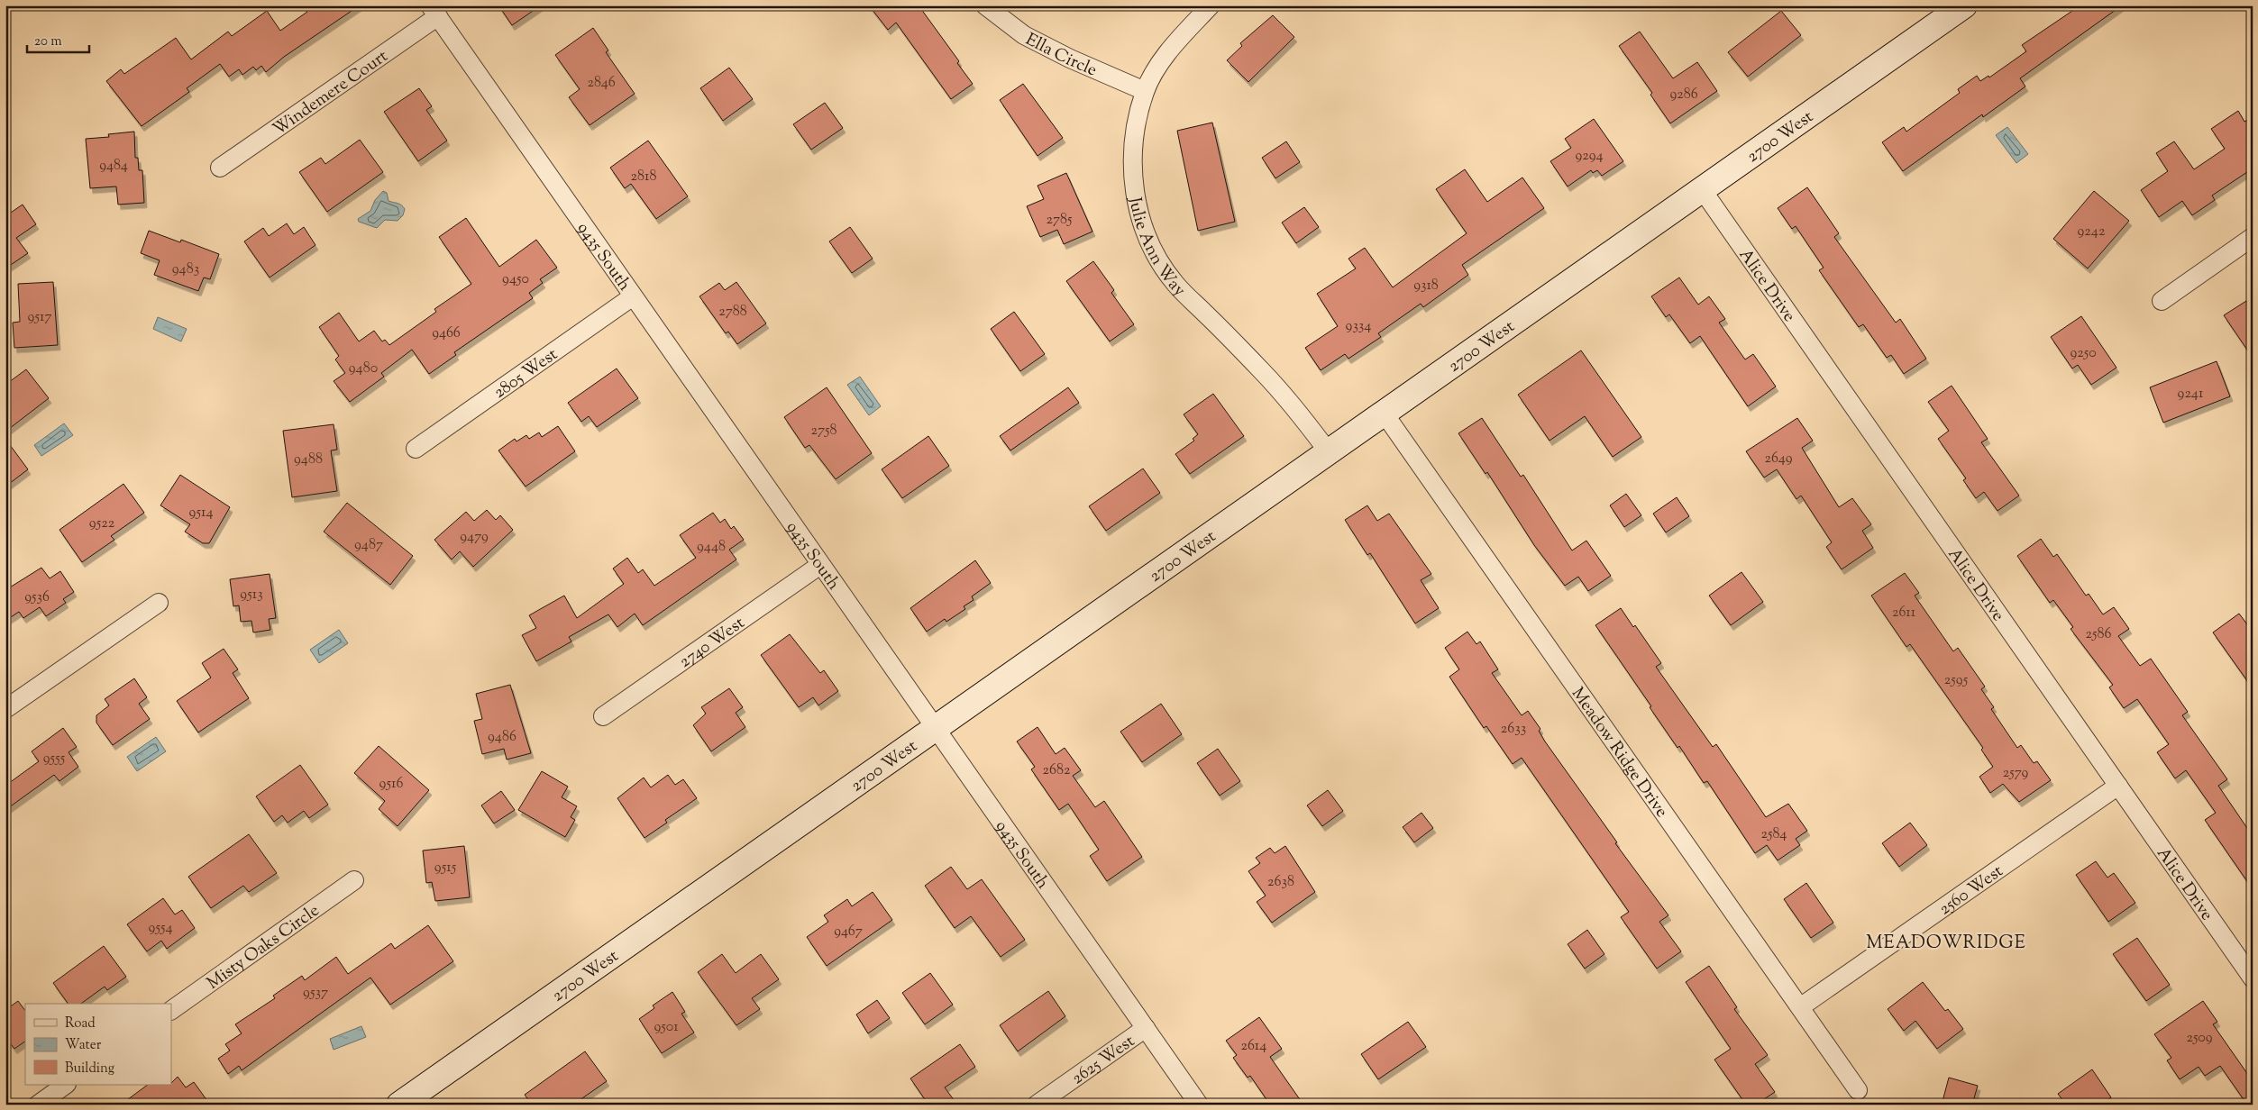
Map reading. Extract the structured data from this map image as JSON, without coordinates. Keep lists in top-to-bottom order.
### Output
{
  "streets": {
    "main road": ["2700 West"],
    "street": [
      "Ella Circle",
      "Windemere Court",
      "Julie Ann Way",
      "9435 South",
      "Alice Drive",
      "2805 West",
      "2740 West",
      "Meadow Ridge Drive",
      "2560 West",
      "Misty Oaks Circle",
      "2625 West"
    ]
  },
  "crossings": [
    ["Ella Circle", "Julie Ann Way"],
    ["Windemere Court", "9435 South"],
    ["2700 West", "Julie Ann Way"],
    ["2700 West", "9435 South"],
    ["2700 West", "Alice Drive"],
    ["2700 West", "Meadow Ridge Drive"],
    ["9435 South", "2805 West"],
    ["9435 South", "2740 West"],
    ["9435 South", "2625 West"],
    ["Alice Drive", "2560 West"],
    ["Meadow Ridge Drive", "2560 West"]
  ],
  "districts": ["MEADOWRIDGE"],
  "house_numbers": [
    "2846",
    "9286",
    "9294",
    "9484",
    "2818",
    "2785",
    "9242",
    "9483",
    "9450",
    "9318",
    "2788",
    "9517",
    "9334",
    "9466",
    "9250",
    "9480",
    "9241",
    "2758",
    "2649",
    "9488",
    "9514",
    "9522",
    "9479",
    "9487",
    "9448",
    "9513",
    "9536",
    "2611",
    "2586",
    "2595",
    "2633",
    "9486",
    "9555",
    "2682",
    "2579",
    "9516",
    "2584",
    "9515",
    "2638",
    "9554",
    "9467",
    "9537",
    "9501",
    "2509",
    "2614"
  ],
  "legend": ["Road", "Water", "Building"],
  "scale_bar": "20 m"
}
